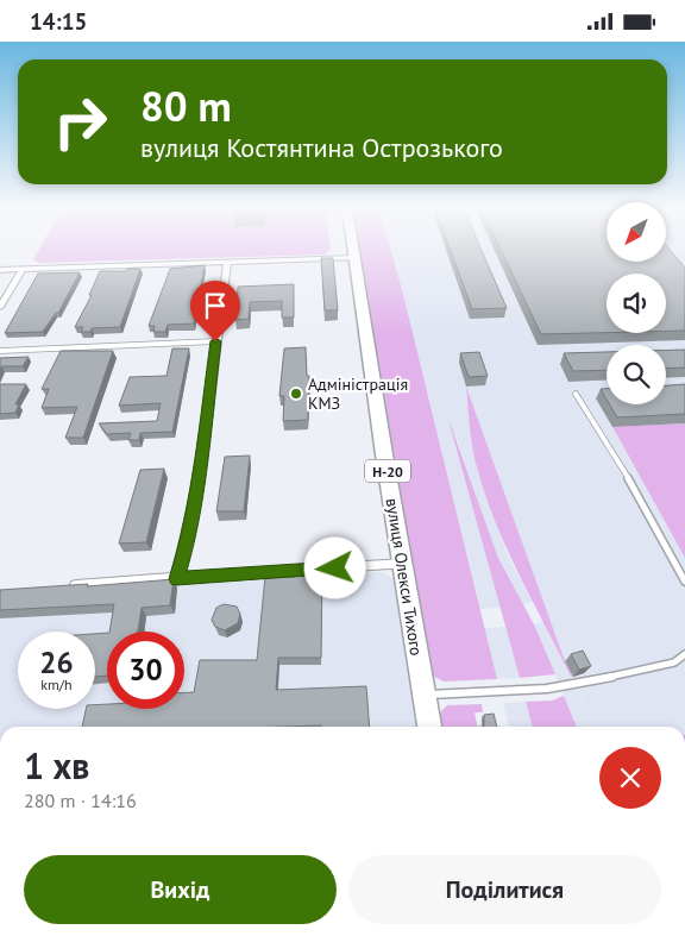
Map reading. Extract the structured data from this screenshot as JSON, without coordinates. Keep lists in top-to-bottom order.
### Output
{
  "streets": {
    "main road": ["Н-20", "вулиця Олекси Тихого"]
  },
  "places": ["Адміністрація КМЗ"],
  "north": "bottom left",
  "page": {
    "status": "14:15",
    "turn": ["80 m", "вулиця Костянтина Острозького"],
    "speed": "26 km/h",
    "limit": "30",
    "heading": ["1 хв", "280 m · 14:16"],
    "buttons": ["Вихід", "Поділитися"]
  }
}
